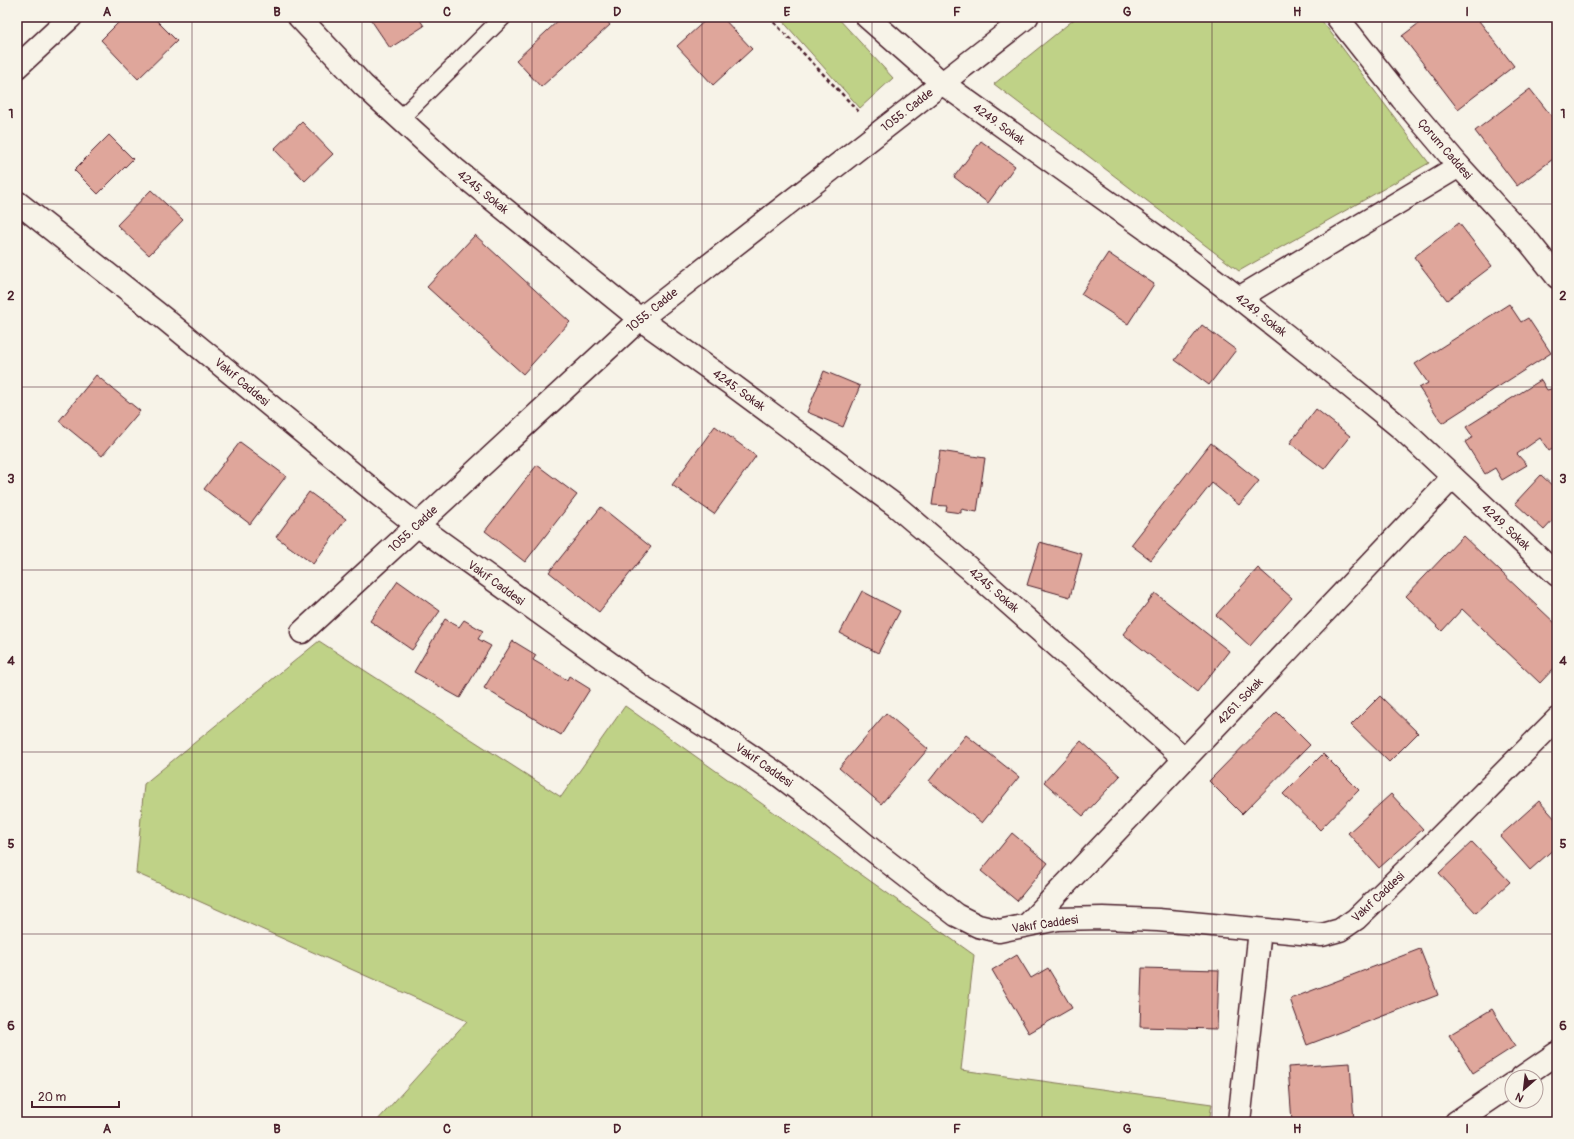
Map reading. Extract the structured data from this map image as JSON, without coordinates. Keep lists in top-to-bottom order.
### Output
{
  "streets": {
    "street": [
      "1055. Cadde",
      "4249. Sokak",
      "Çorum Caddesi",
      "4245. Sokak",
      "Vakıf Caddesi",
      "4261. Sokak"
    ]
  },
  "crossings": [
    ["1055. Cadde", "4249. Sokak"],
    ["1055. Cadde", "4245. Sokak"],
    ["1055. Cadde", "Vakıf Caddesi"],
    ["4249. Sokak", "4261. Sokak"],
    ["4245. Sokak", "4261. Sokak"],
    ["Vakıf Caddesi", "4261. Sokak"]
  ],
  "scale_bar": "20 m",
  "north": "bottom left",
  "grid": {
    "columns": [
      "A",
      "B",
      "C",
      "D",
      "E",
      "F",
      "G",
      "H",
      "I"
    ],
    "rows": [
      "1",
      "2",
      "3",
      "4",
      "5",
      "6"
    ]
  }
}
